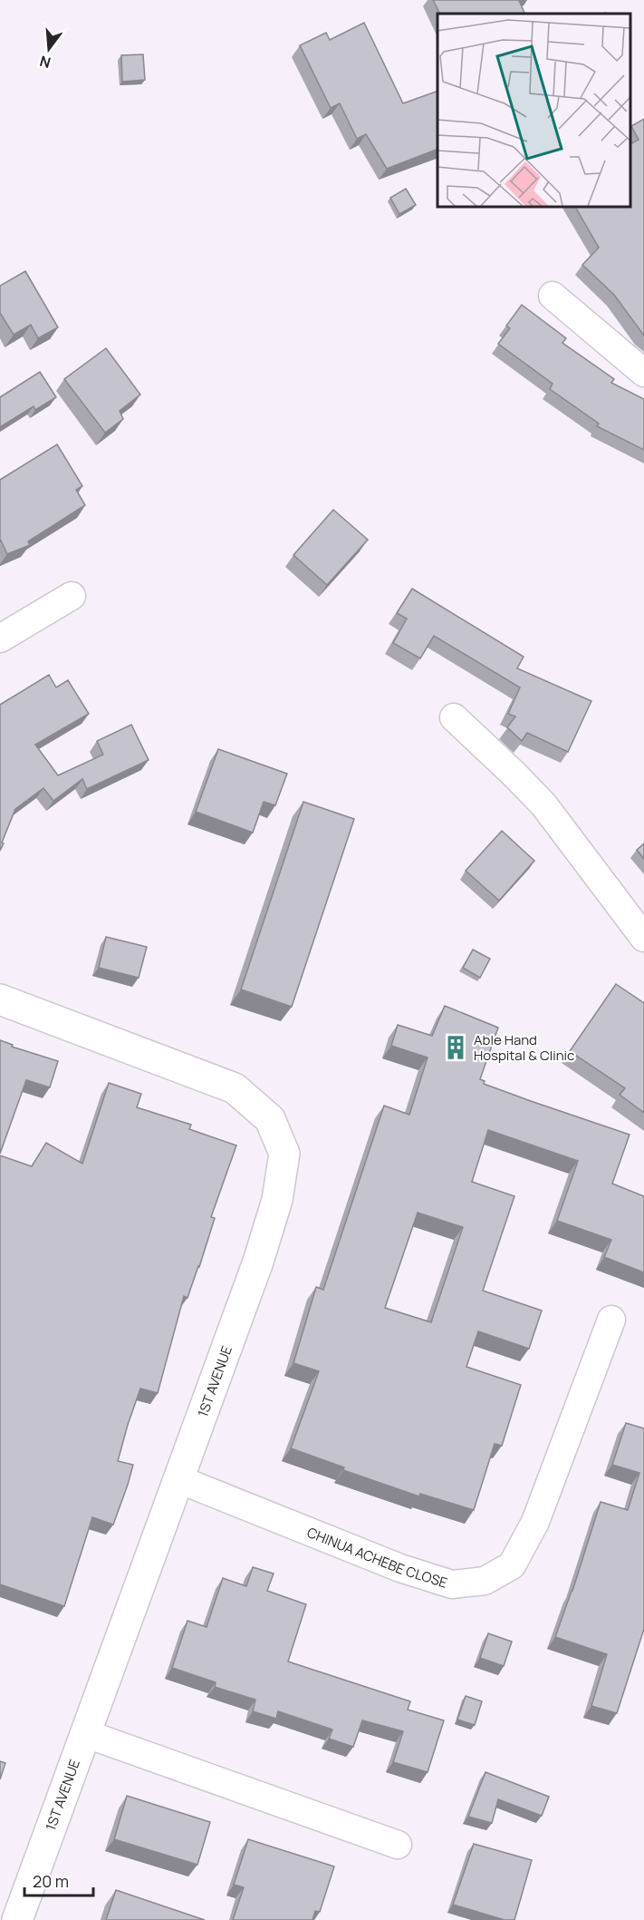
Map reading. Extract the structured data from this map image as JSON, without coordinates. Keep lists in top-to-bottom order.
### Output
{
  "streets": {
    "street": ["1ST AVENUE", "CHINUA ACHEBE CLOSE"]
  },
  "crossings": [
    ["1ST AVENUE", "CHINUA ACHEBE CLOSE"]
  ],
  "places": {
    "building": ["Able Hand Hospital & Clinic"]
  },
  "scale_bar": "20 m",
  "north": "bottom"
}
